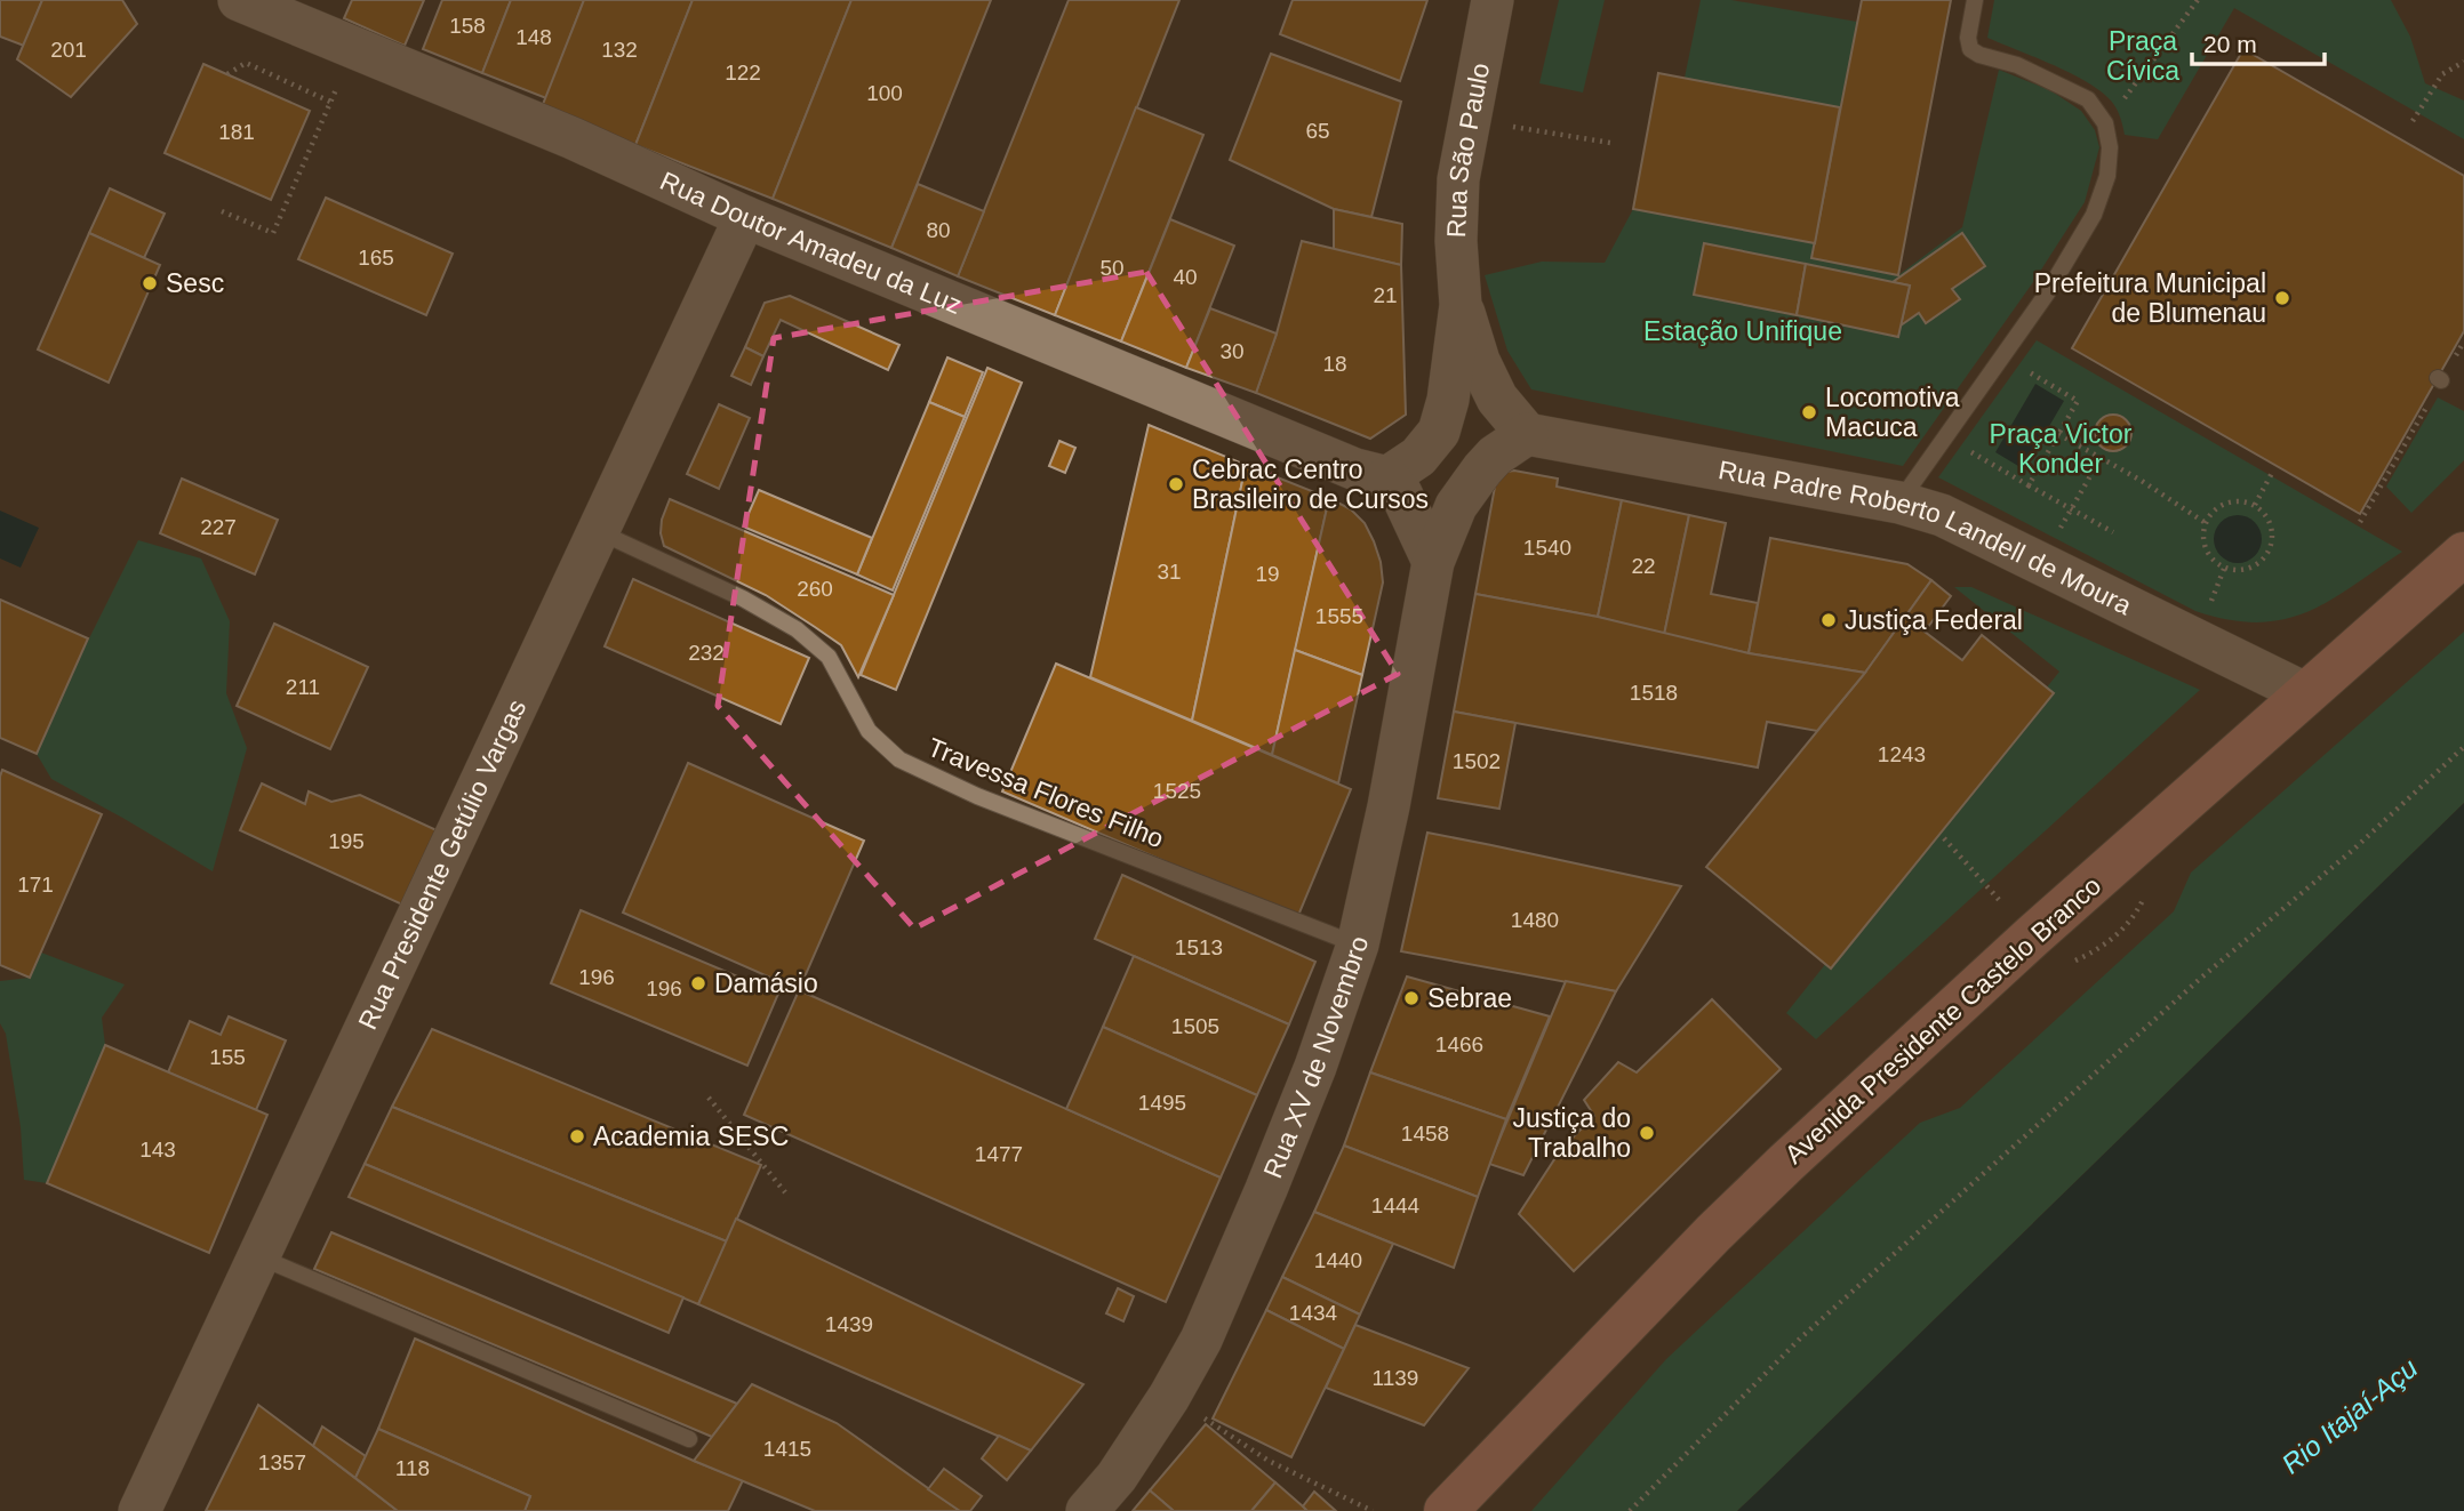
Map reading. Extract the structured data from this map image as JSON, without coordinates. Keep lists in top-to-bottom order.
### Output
{
  "streets": {
    "main road": ["Avenida Presidente Castelo Branco"],
    "street": [
      "Rua São Paulo",
      "Rua Doutor Amadeu da Luz",
      "Rua Padre Roberto Landell de Moura",
      "Rua Presidente Getúlio Vargas",
      "Rua XV de Novembro"
    ],
    "lane": ["Travessa Flores Filho"]
  },
  "crossings": [
    ["Rua São Paulo", "Rua Doutor Amadeu da Luz"],
    ["Rua São Paulo", "Rua Padre Roberto Landell de Moura"],
    ["Rua São Paulo", "Rua XV de Novembro"],
    ["Rua Doutor Amadeu da Luz", "Rua Presidente Getúlio Vargas"],
    ["Rua Padre Roberto Landell de Moura", "Avenida Presidente Castelo Branco"],
    ["Rua Padre Roberto Landell de Moura", "Rua XV de Novembro"],
    ["Travessa Flores Filho", "Rua Presidente Getúlio Vargas"],
    ["Travessa Flores Filho", "Rua XV de Novembro"]
  ],
  "water": ["Rio Itajaí-Açu"],
  "parks": ["Praça Cívica", "Estação Unifique", "Praça Victor Konder"],
  "places": [
    "Sesc",
    "Prefeitura Municipal de Blumenau",
    "Locomotiva Macuca",
    "Cebrac Centro Brasileiro de Cursos",
    "Justiça Federal",
    "Damásio",
    "Sebrae",
    "Justiça do Trabalho",
    "Academia SESC"
  ],
  "house_numbers": [
    "158",
    "148",
    "201",
    "132",
    "122",
    "100",
    "65",
    "181",
    "80",
    "165",
    "50",
    "40",
    "21",
    "30",
    "18",
    "227",
    "1540",
    "22",
    "31",
    "19",
    "260",
    "1555",
    "232",
    "211",
    "1518",
    "1243",
    "1502",
    "1525",
    "195",
    "171",
    "1480",
    "1513",
    "196",
    "196",
    "1505",
    "1466",
    "155",
    "1495",
    "1458",
    "143",
    "1477",
    "1444",
    "1440",
    "1434",
    "1439",
    "1139",
    "1415",
    "1357",
    "118"
  ],
  "scale_bar": "20 m"
}
